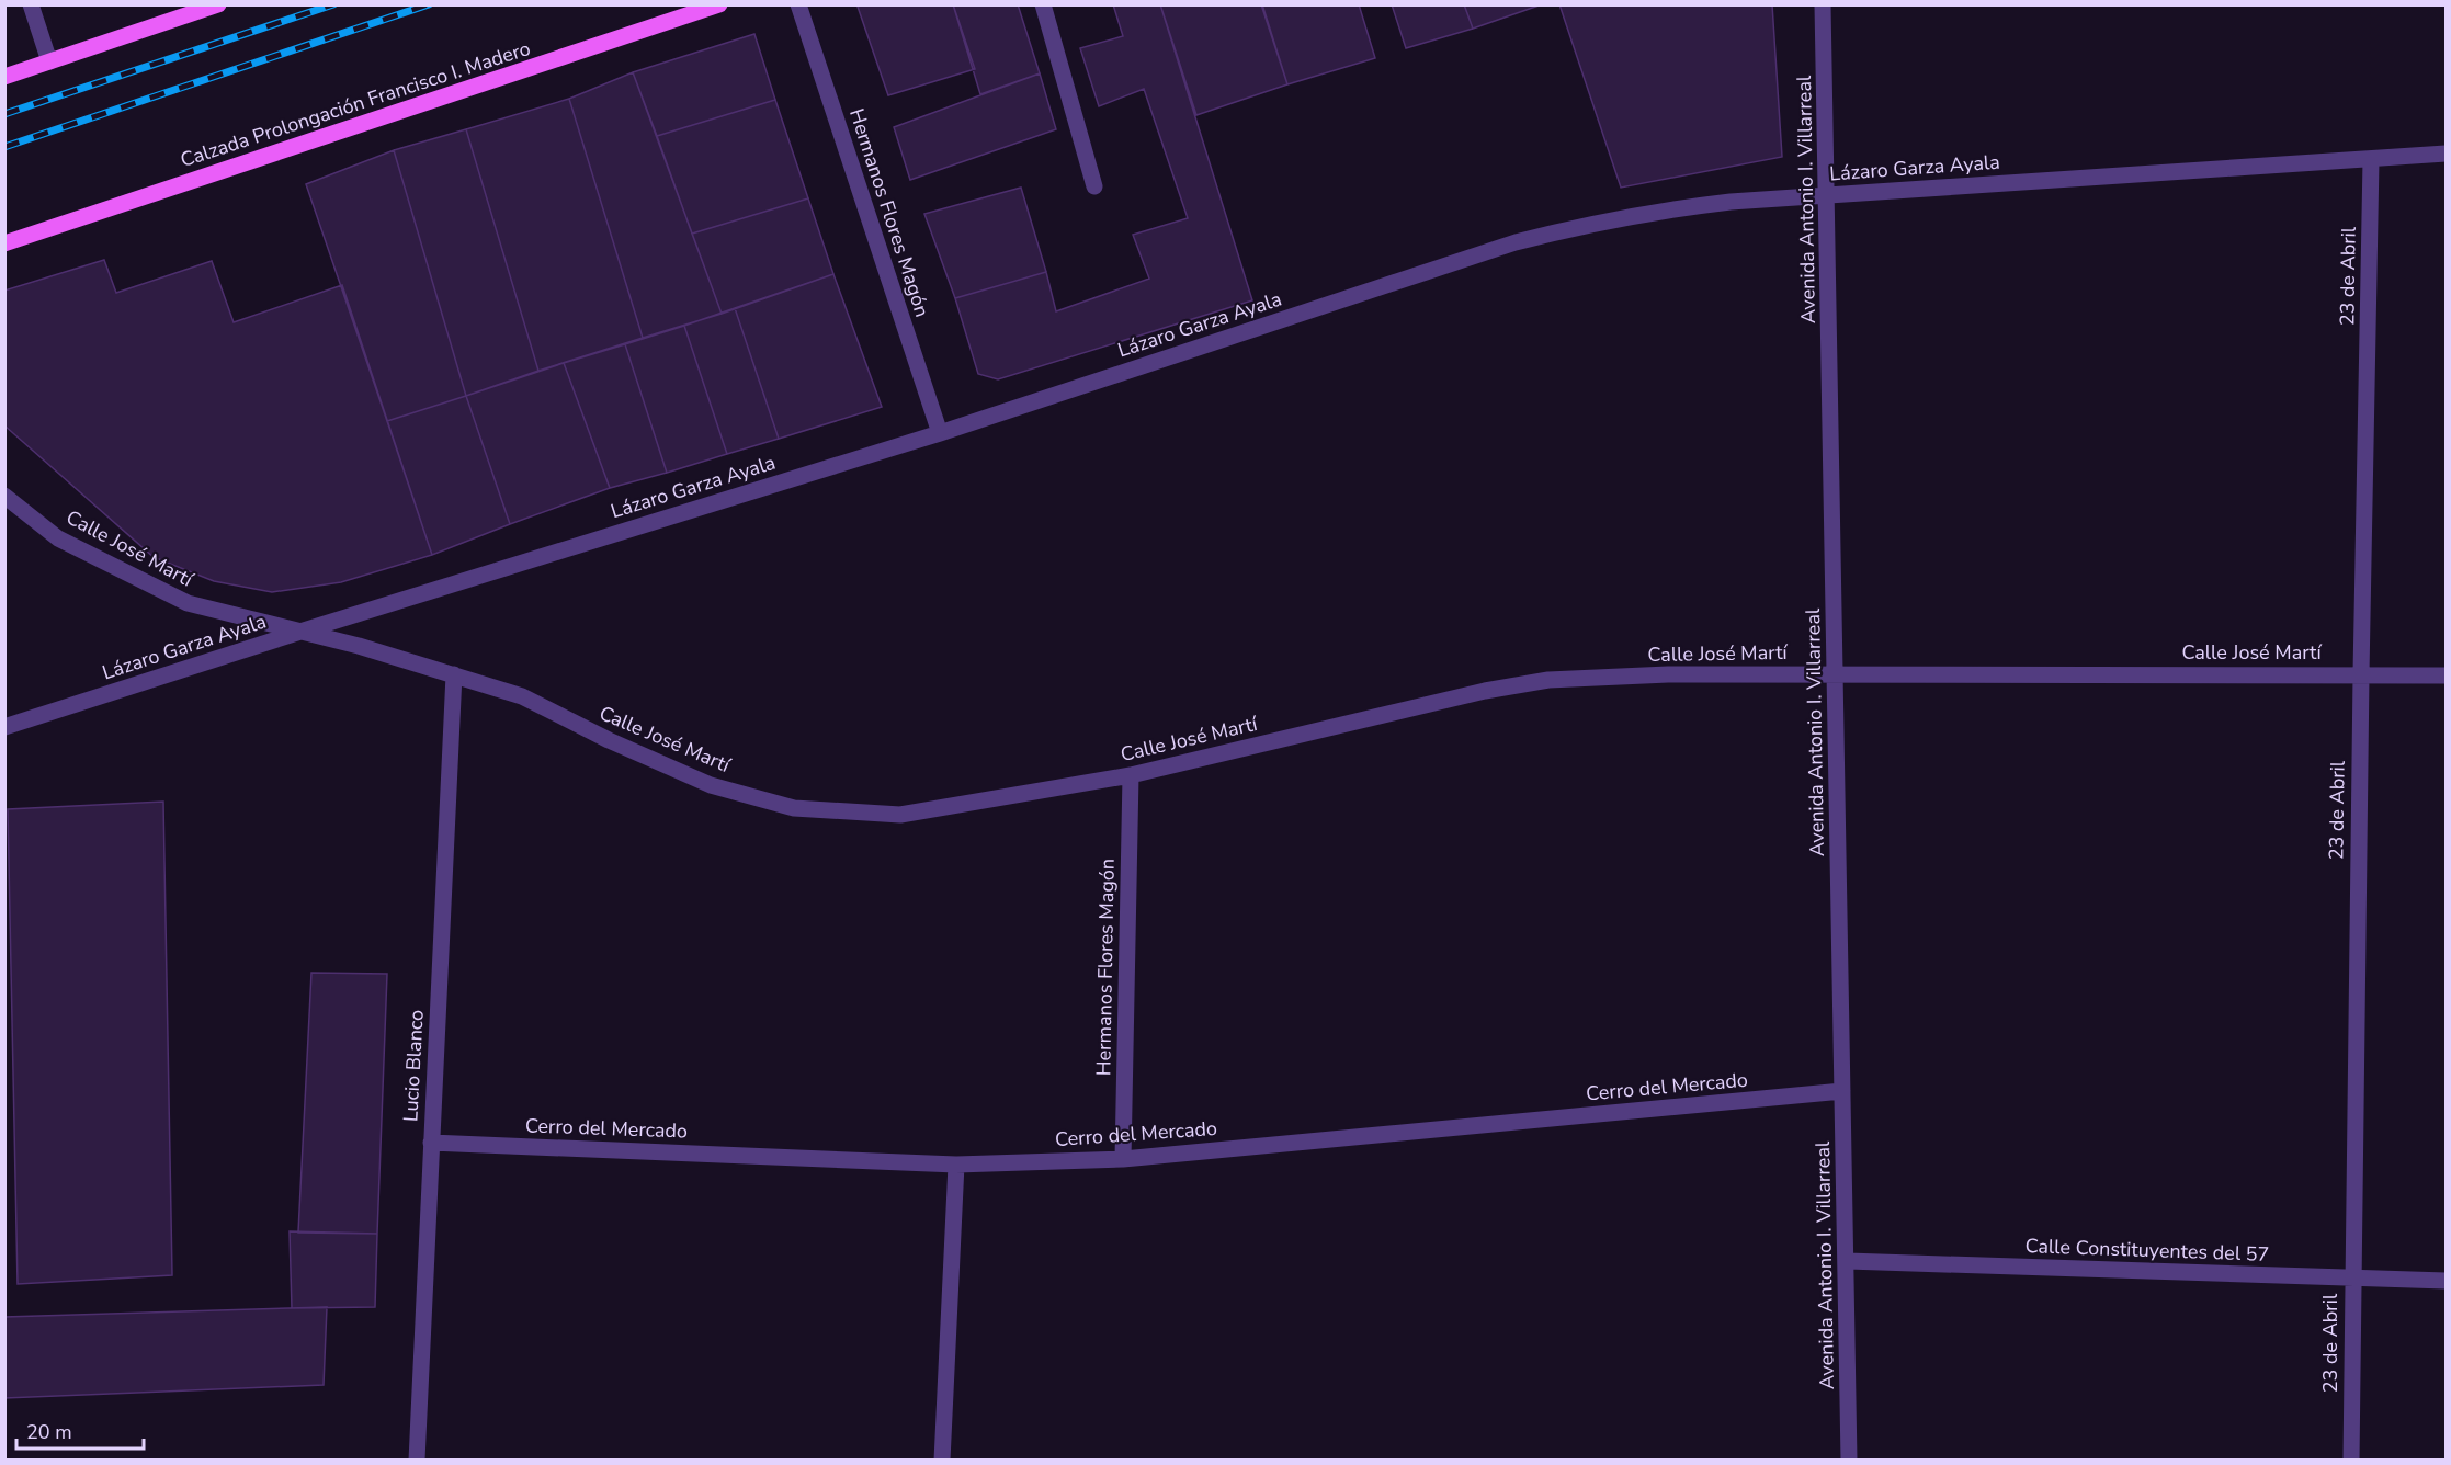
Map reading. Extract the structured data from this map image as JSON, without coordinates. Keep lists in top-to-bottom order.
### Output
{
  "streets": {
    "main road": ["Calzada Prolongación Francisco I. Madero"],
    "street": [
      "Lázaro Garza Ayala",
      "Avenida Antonio I. Villarreal",
      "Hermanos Flores Magón",
      "23 de Abril",
      "Calle José Martí",
      "Lucio Blanco",
      "Cerro del Mercado",
      "Calle Constituyentes del 57"
    ]
  },
  "crossings": [
    ["Lázaro Garza Ayala", "Avenida Antonio I. Villarreal"],
    ["Lázaro Garza Ayala", "Hermanos Flores Magón"],
    ["Lázaro Garza Ayala", "23 de Abril"],
    ["Lázaro Garza Ayala", "Calle José Martí"],
    ["Avenida Antonio I. Villarreal", "Calle José Martí"],
    ["Avenida Antonio I. Villarreal", "Cerro del Mercado"],
    ["Avenida Antonio I. Villarreal", "Calle Constituyentes del 57"],
    ["Hermanos Flores Magón", "Calle José Martí"],
    ["Hermanos Flores Magón", "Cerro del Mercado"],
    ["23 de Abril", "Calle José Martí"],
    ["23 de Abril", "Calle Constituyentes del 57"],
    ["Calle José Martí", "Lucio Blanco"],
    ["Lucio Blanco", "Cerro del Mercado"]
  ],
  "scale_bar": "20 m"
}
